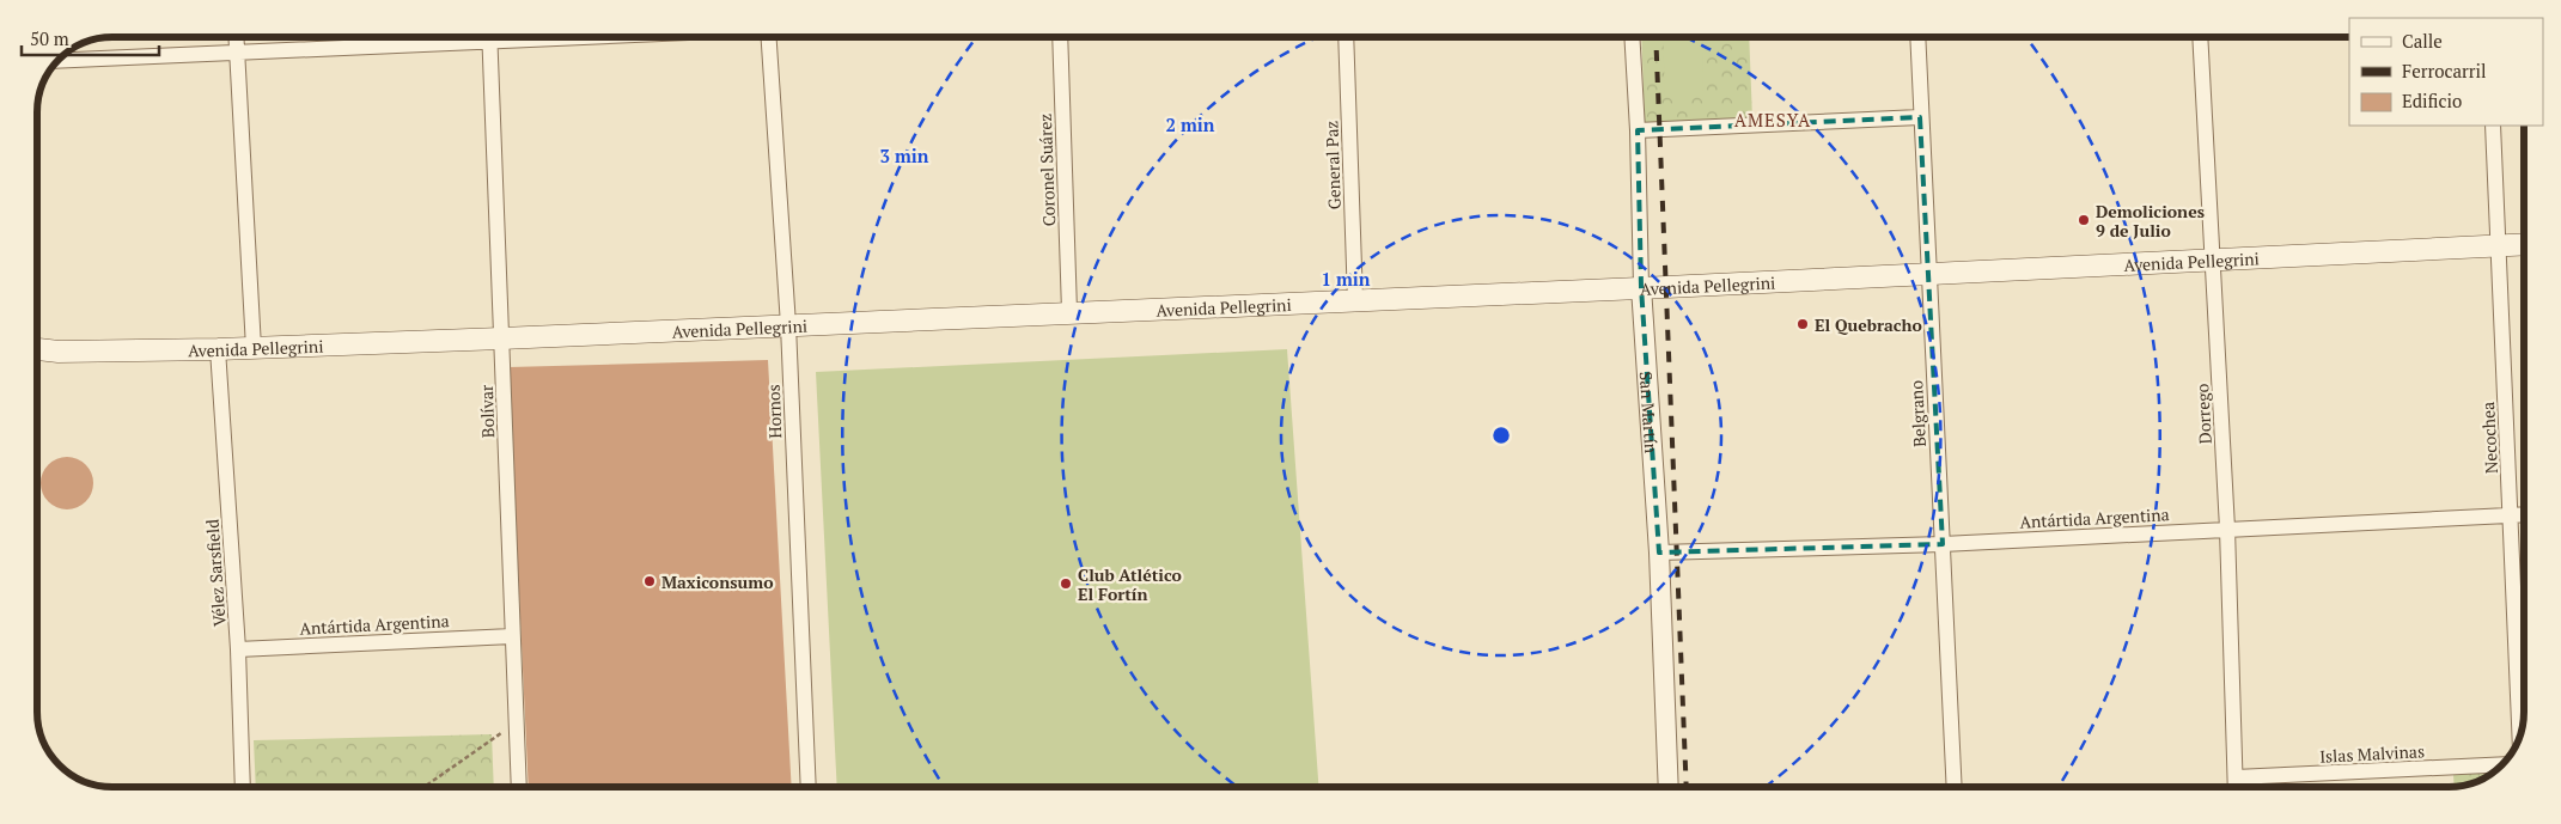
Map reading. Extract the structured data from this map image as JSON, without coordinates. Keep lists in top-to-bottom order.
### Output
{
  "streets": {
    "main road": ["Avenida Pellegrini"],
    "street": [
      "General Paz",
      "Coronel Suárez",
      "Bolívar",
      "Hornos",
      "San Martín",
      "Belgrano",
      "Dorrego",
      "Necochea",
      "Antártida Argentina",
      "Vélez Sarsfield",
      "Islas Malvinas"
    ]
  },
  "crossings": [
    ["General Paz", "Avenida Pellegrini"],
    ["Coronel Suárez", "Avenida Pellegrini"],
    ["Avenida Pellegrini", "Bolívar"],
    ["Avenida Pellegrini", "Hornos"],
    ["Avenida Pellegrini", "San Martín"],
    ["Avenida Pellegrini", "Belgrano"],
    ["Avenida Pellegrini", "Dorrego"],
    ["Avenida Pellegrini", "Necochea"],
    ["Avenida Pellegrini", "Vélez Sarsfield"],
    ["Bolívar", "Antártida Argentina"],
    ["San Martín", "Antártida Argentina"],
    ["Belgrano", "Antártida Argentina"],
    ["Dorrego", "Antártida Argentina"],
    ["Dorrego", "Islas Malvinas"],
    ["Necochea", "Antártida Argentina"],
    ["Antártida Argentina", "Vélez Sarsfield"]
  ],
  "districts": ["AMESYA"],
  "places": [
    "Demoliciones 9 de Julio",
    "El Quebracho",
    "Maxiconsumo",
    "Club Atlético El Fortín"
  ],
  "legend": ["Calle", "Ferrocarril", "Edificio"],
  "scale_bar": "50 m",
  "rings": ["2 min", "3 min", "1 min"]
}
